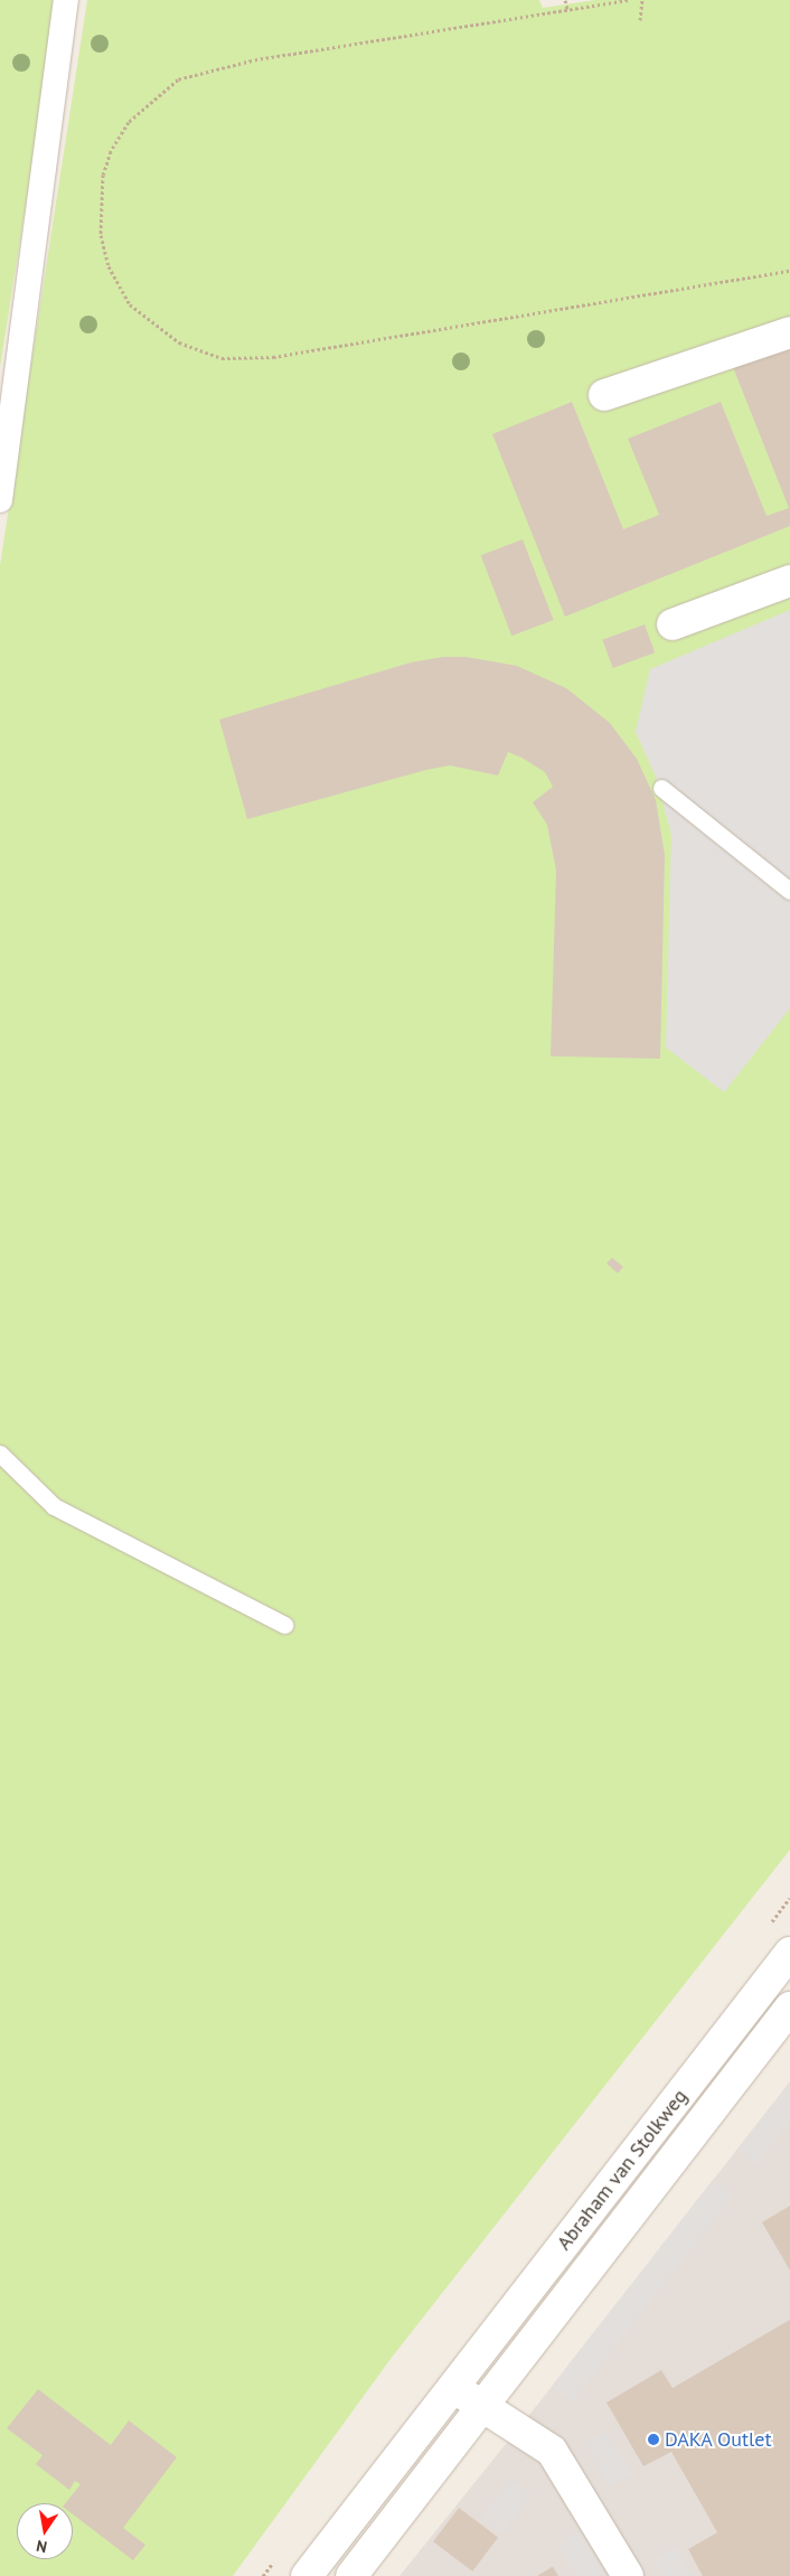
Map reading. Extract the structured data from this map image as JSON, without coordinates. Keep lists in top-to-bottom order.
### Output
{
  "streets": {
    "street": ["Abraham van Stolkweg"]
  },
  "places": ["DAKA Outlet"],
  "north": "bottom"
}
